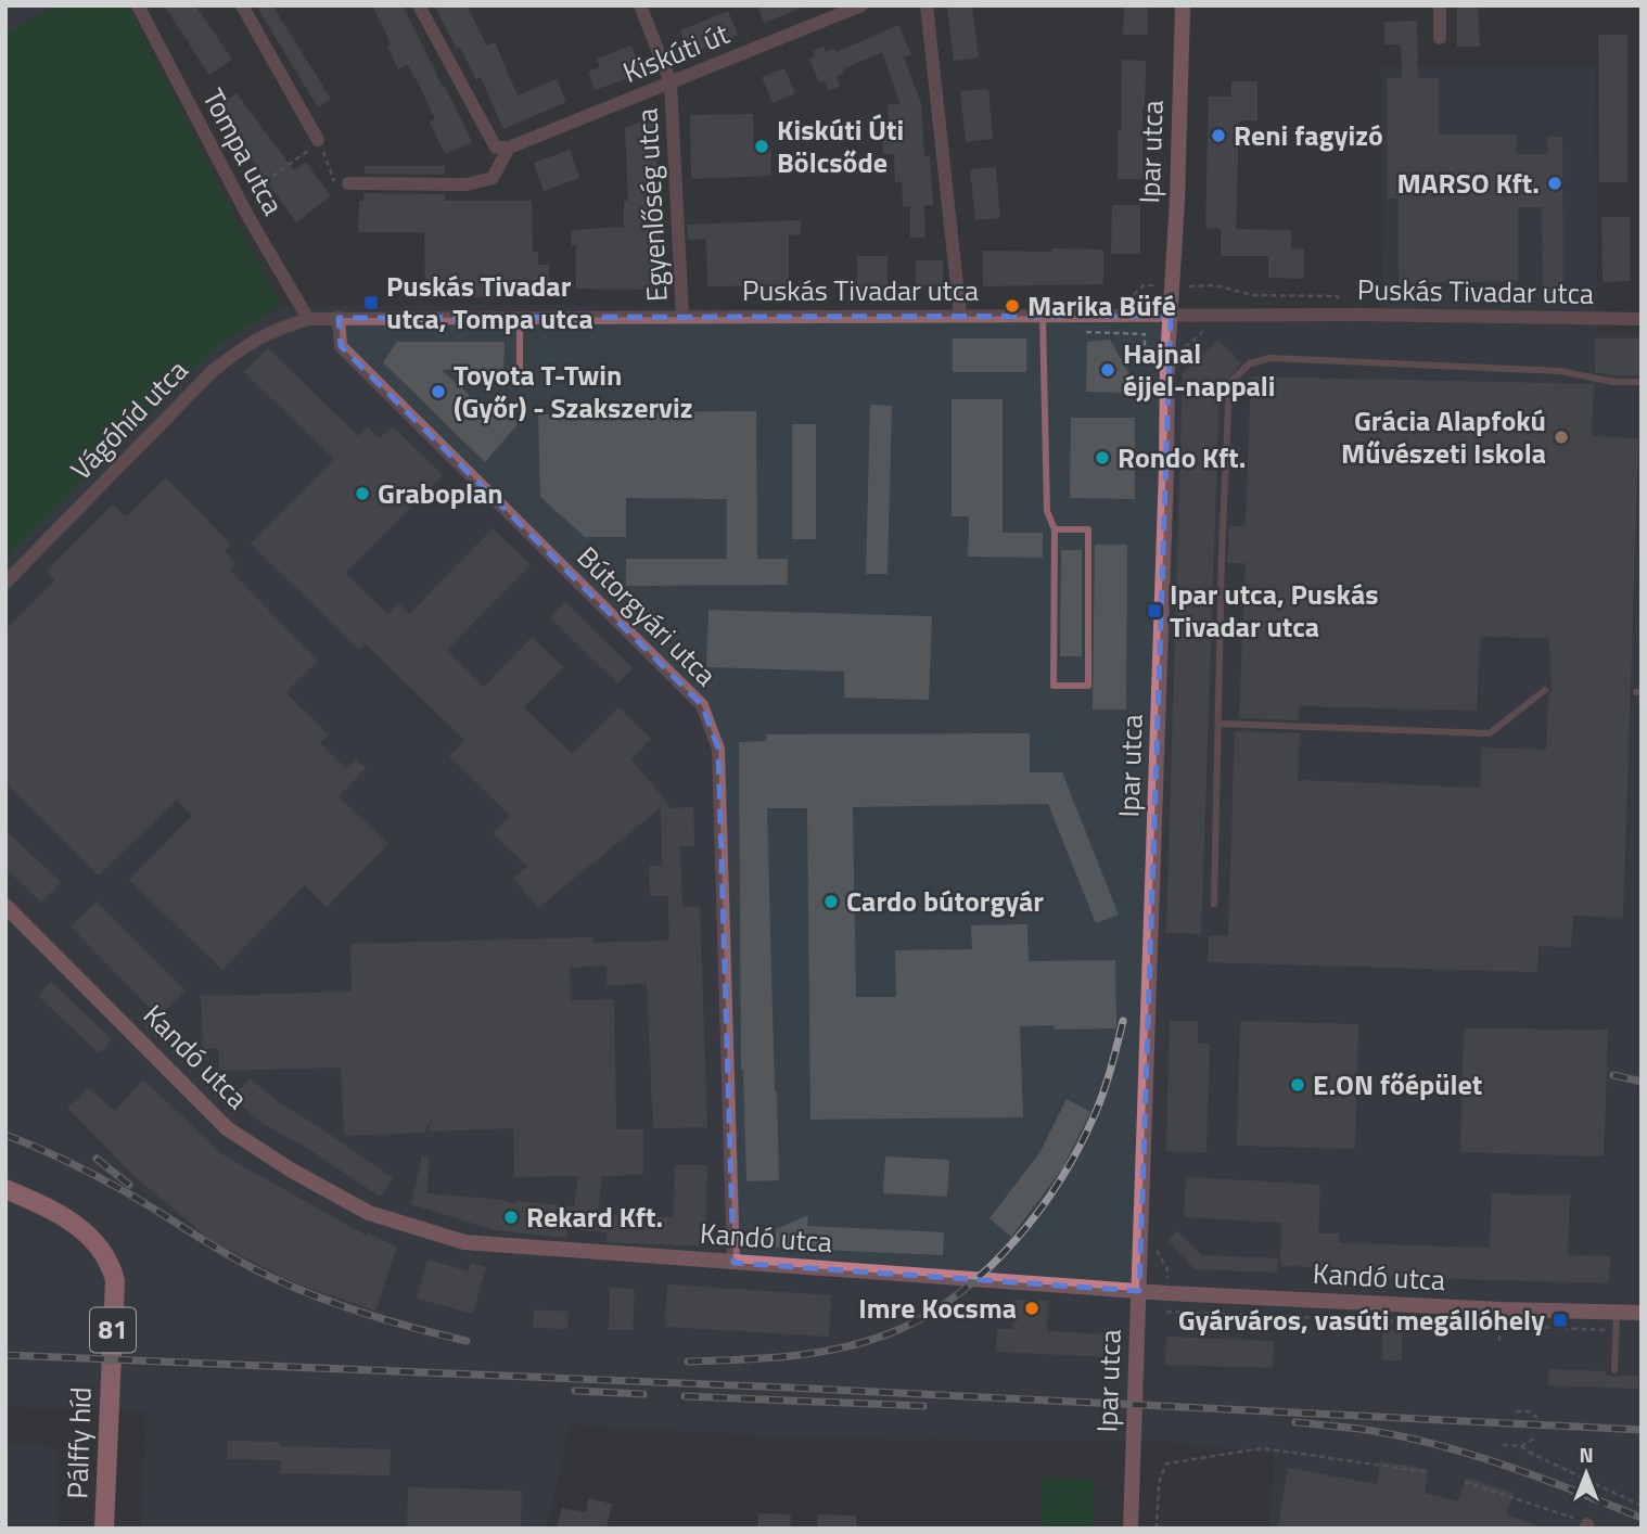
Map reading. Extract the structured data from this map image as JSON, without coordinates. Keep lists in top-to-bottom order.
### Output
{
  "streets": {
    "main road": ["81", "Pálffy híd"],
    "street": [
      "Kiskúti út",
      "Tompa utca",
      "Ipar utca",
      "Egyenlőség utca",
      "Puskás Tivadar utca",
      "Vágóhíd utca",
      "Bútorgyári utca",
      "Kandó utca"
    ]
  },
  "crossings": [
    ["Kiskúti út", "Egyenlőség utca"],
    ["Tompa utca", "Puskás Tivadar utca"],
    ["Tompa utca", "Vágóhíd utca"],
    ["Ipar utca", "Puskás Tivadar utca"],
    ["Egyenlőség utca", "Puskás Tivadar utca"],
    ["Puskás Tivadar utca", "Vágóhíd utca"],
    ["Puskás Tivadar utca", "Bútorgyári utca"],
    ["Bútorgyári utca", "Kandó utca"]
  ],
  "places": {
    "other": [
      "Reni fagyizó",
      "Kiskúti Úti Bölcsőde",
      "MARSO Kft.",
      "Marika Büfé",
      "Hajnal éjjel-nappali",
      "Toyota T-Twin (Győr) - Szakszerviz",
      "Grácia Alapfokú Művészeti Iskola",
      "Rondo Kft.",
      "Graboplan",
      "Cardo bútorgyár",
      "E.ON főépület",
      "Rekard Kft.",
      "Imre Kocsma"
    ],
    "transit": ["Puskás Tivadar utca, Tompa utca", "Ipar utca, Puskás Tivadar utca", "Gyárváros, vasúti megállóhely"]
  },
  "north": "top"
}
